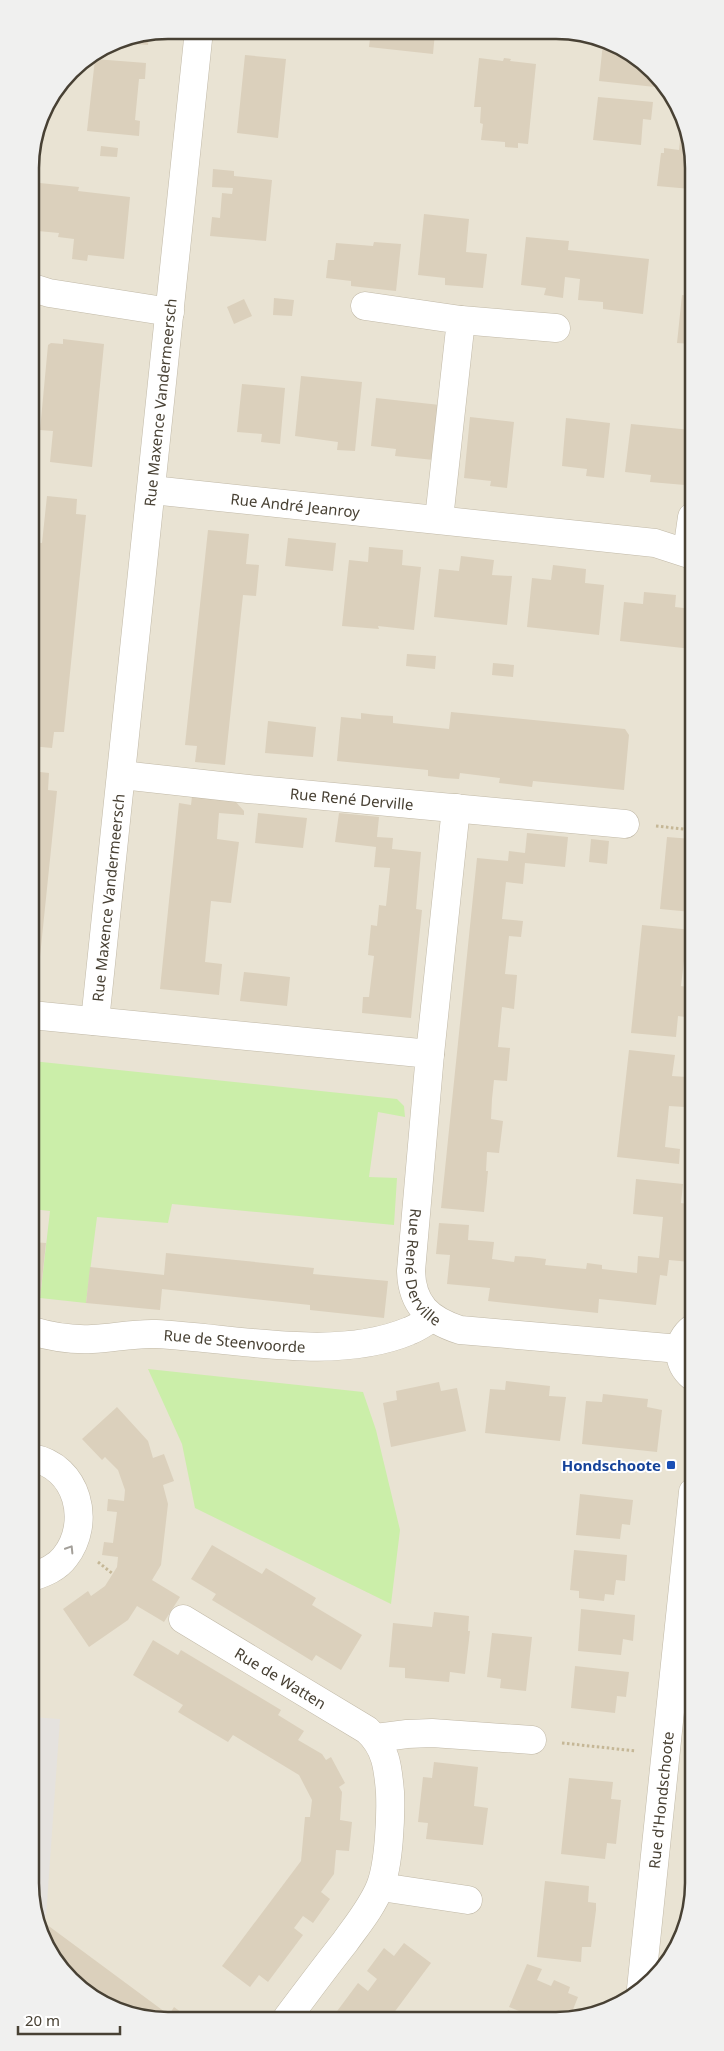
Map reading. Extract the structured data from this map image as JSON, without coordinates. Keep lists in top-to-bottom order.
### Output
{
  "streets": {
    "street": [
      "Rue Maxence Vandermeersch",
      "Rue André Jeanroy",
      "Rue René Derville",
      "Rue de Steenvoorde",
      "Rue de Watten",
      "Rue d'Hondschoote"
    ]
  },
  "crossings": [
    ["Rue Maxence Vandermeersch", "Rue André Jeanroy"],
    ["Rue Maxence Vandermeersch", "Rue René Derville"],
    ["Rue René Derville", "Rue de Steenvoorde"]
  ],
  "places": {
    "transit": ["Hondschoote"]
  },
  "scale_bar": "20 m"
}
